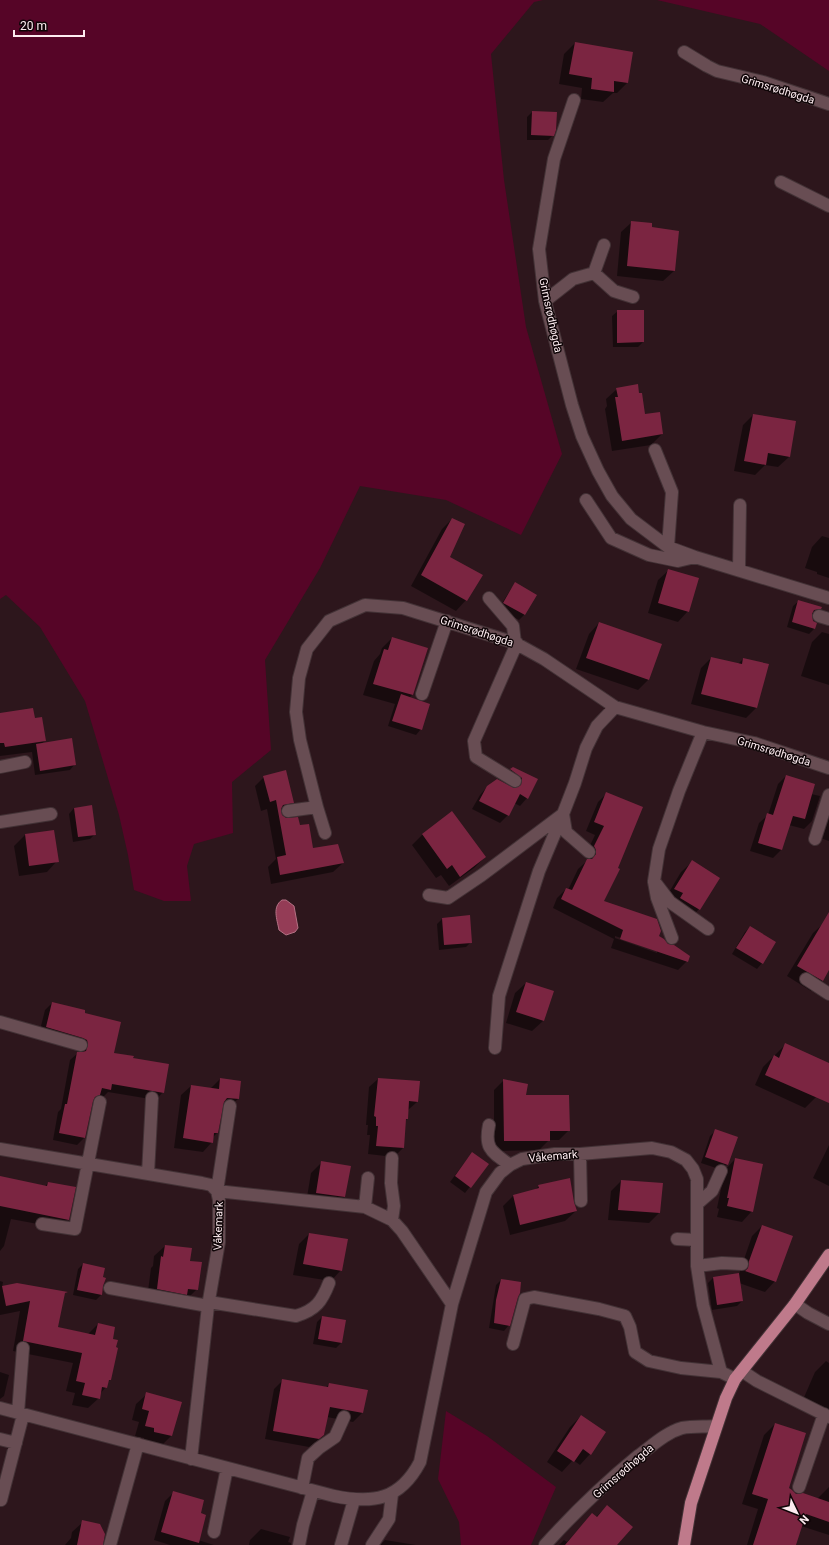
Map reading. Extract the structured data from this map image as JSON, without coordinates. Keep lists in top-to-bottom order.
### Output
{
  "streets": {
    "street": ["Grimsrødhøgda", "Våkemark"]
  },
  "scale_bar": "20 m",
  "north": "bottom right"
}
